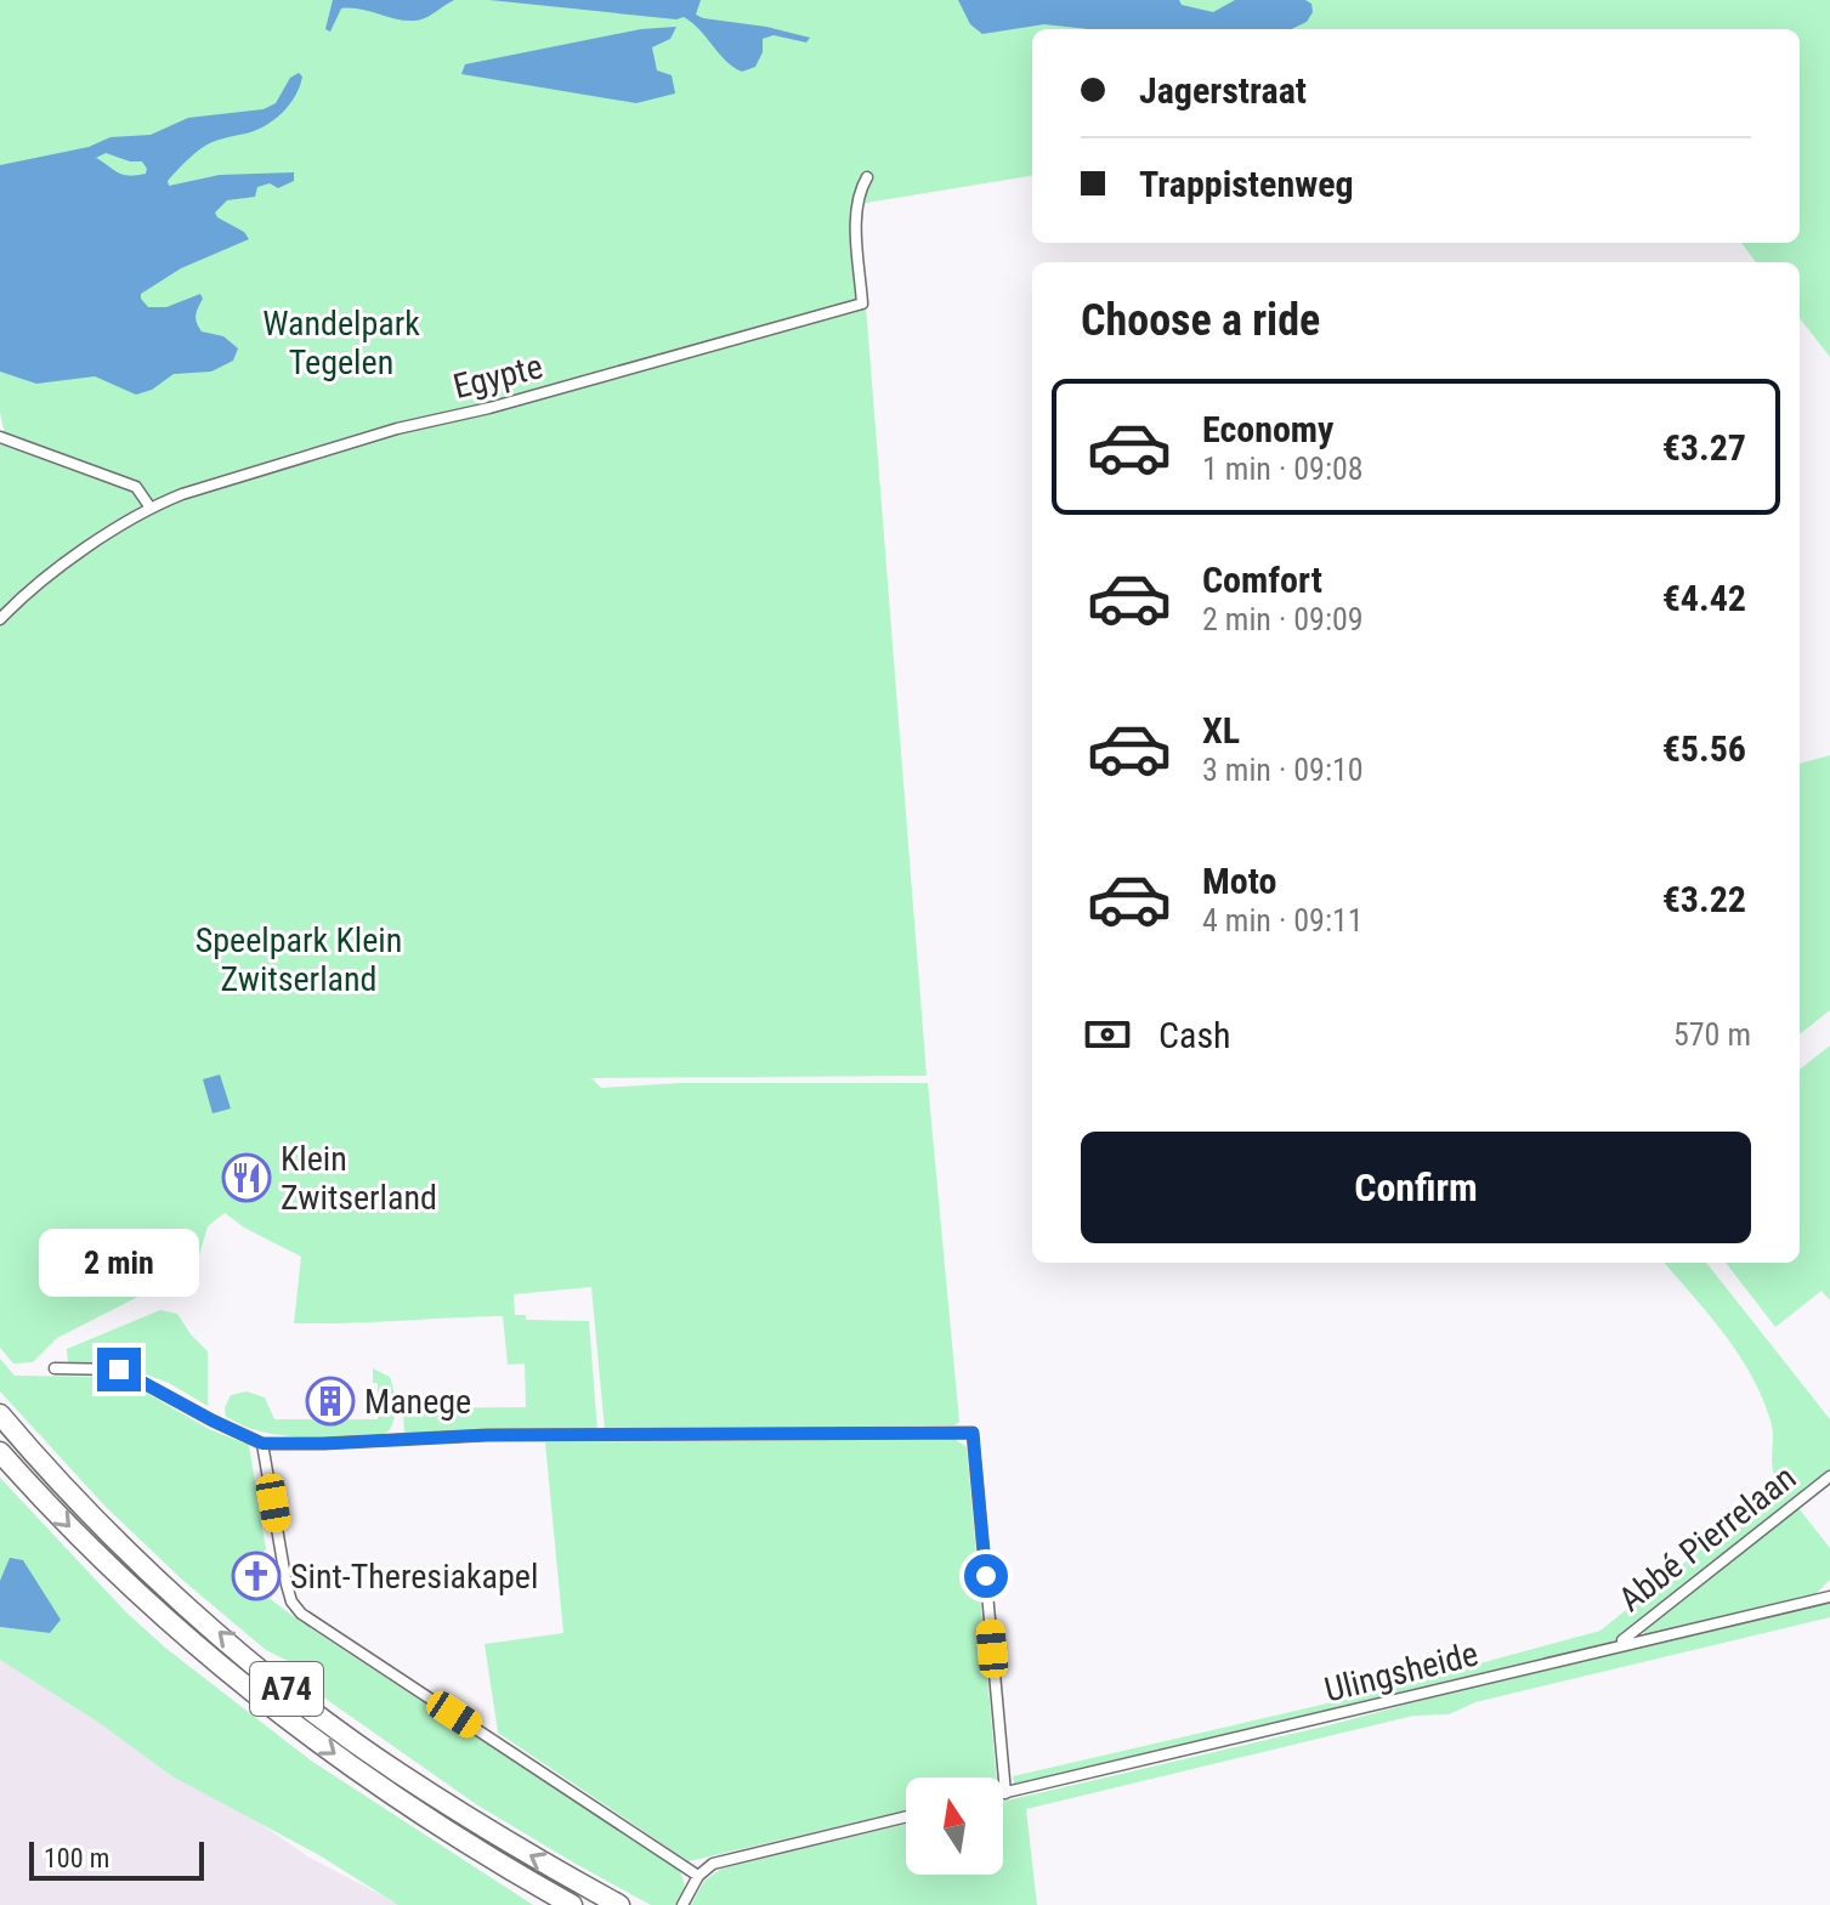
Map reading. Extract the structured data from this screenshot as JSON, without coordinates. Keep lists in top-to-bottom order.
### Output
{
  "streets": {
    "highway": ["A74"],
    "street": ["Egypte", "Abbé Pierrelaan", "Ulingsheide"]
  },
  "crossings": [
    ["Abbé Pierrelaan", "Ulingsheide"]
  ],
  "parks": ["Wandelpark Tegelen", "Speelpark Klein Zwitserland"],
  "places": {
    "restaurant": ["Klein Zwitserland"],
    "building": ["Manege"],
    "church": ["Sint-Theresiakapel"]
  },
  "scale_bar": "100 m",
  "north": "top",
  "page": {
    "banner": ["Jagerstraat", "Trappistenweg"],
    "heading": "Choose a ride",
    "list": [
      {
        "name": "Economy",
        "note": "1 min · 09:08",
        "value": "€3.27"
      },
      {
        "name": "Comfort",
        "note": "2 min · 09:09",
        "value": "€4.42"
      },
      {
        "name": "XL",
        "note": "3 min · 09:10",
        "value": "€5.56"
      },
      {
        "name": "Moto",
        "note": "4 min · 09:11",
        "value": "€3.22"
      }
    ],
    "pay": ["Cash", "570 m"],
    "buttons": "Confirm",
    "bubble": "2 min",
    "scale": "100 m"
  }
}
